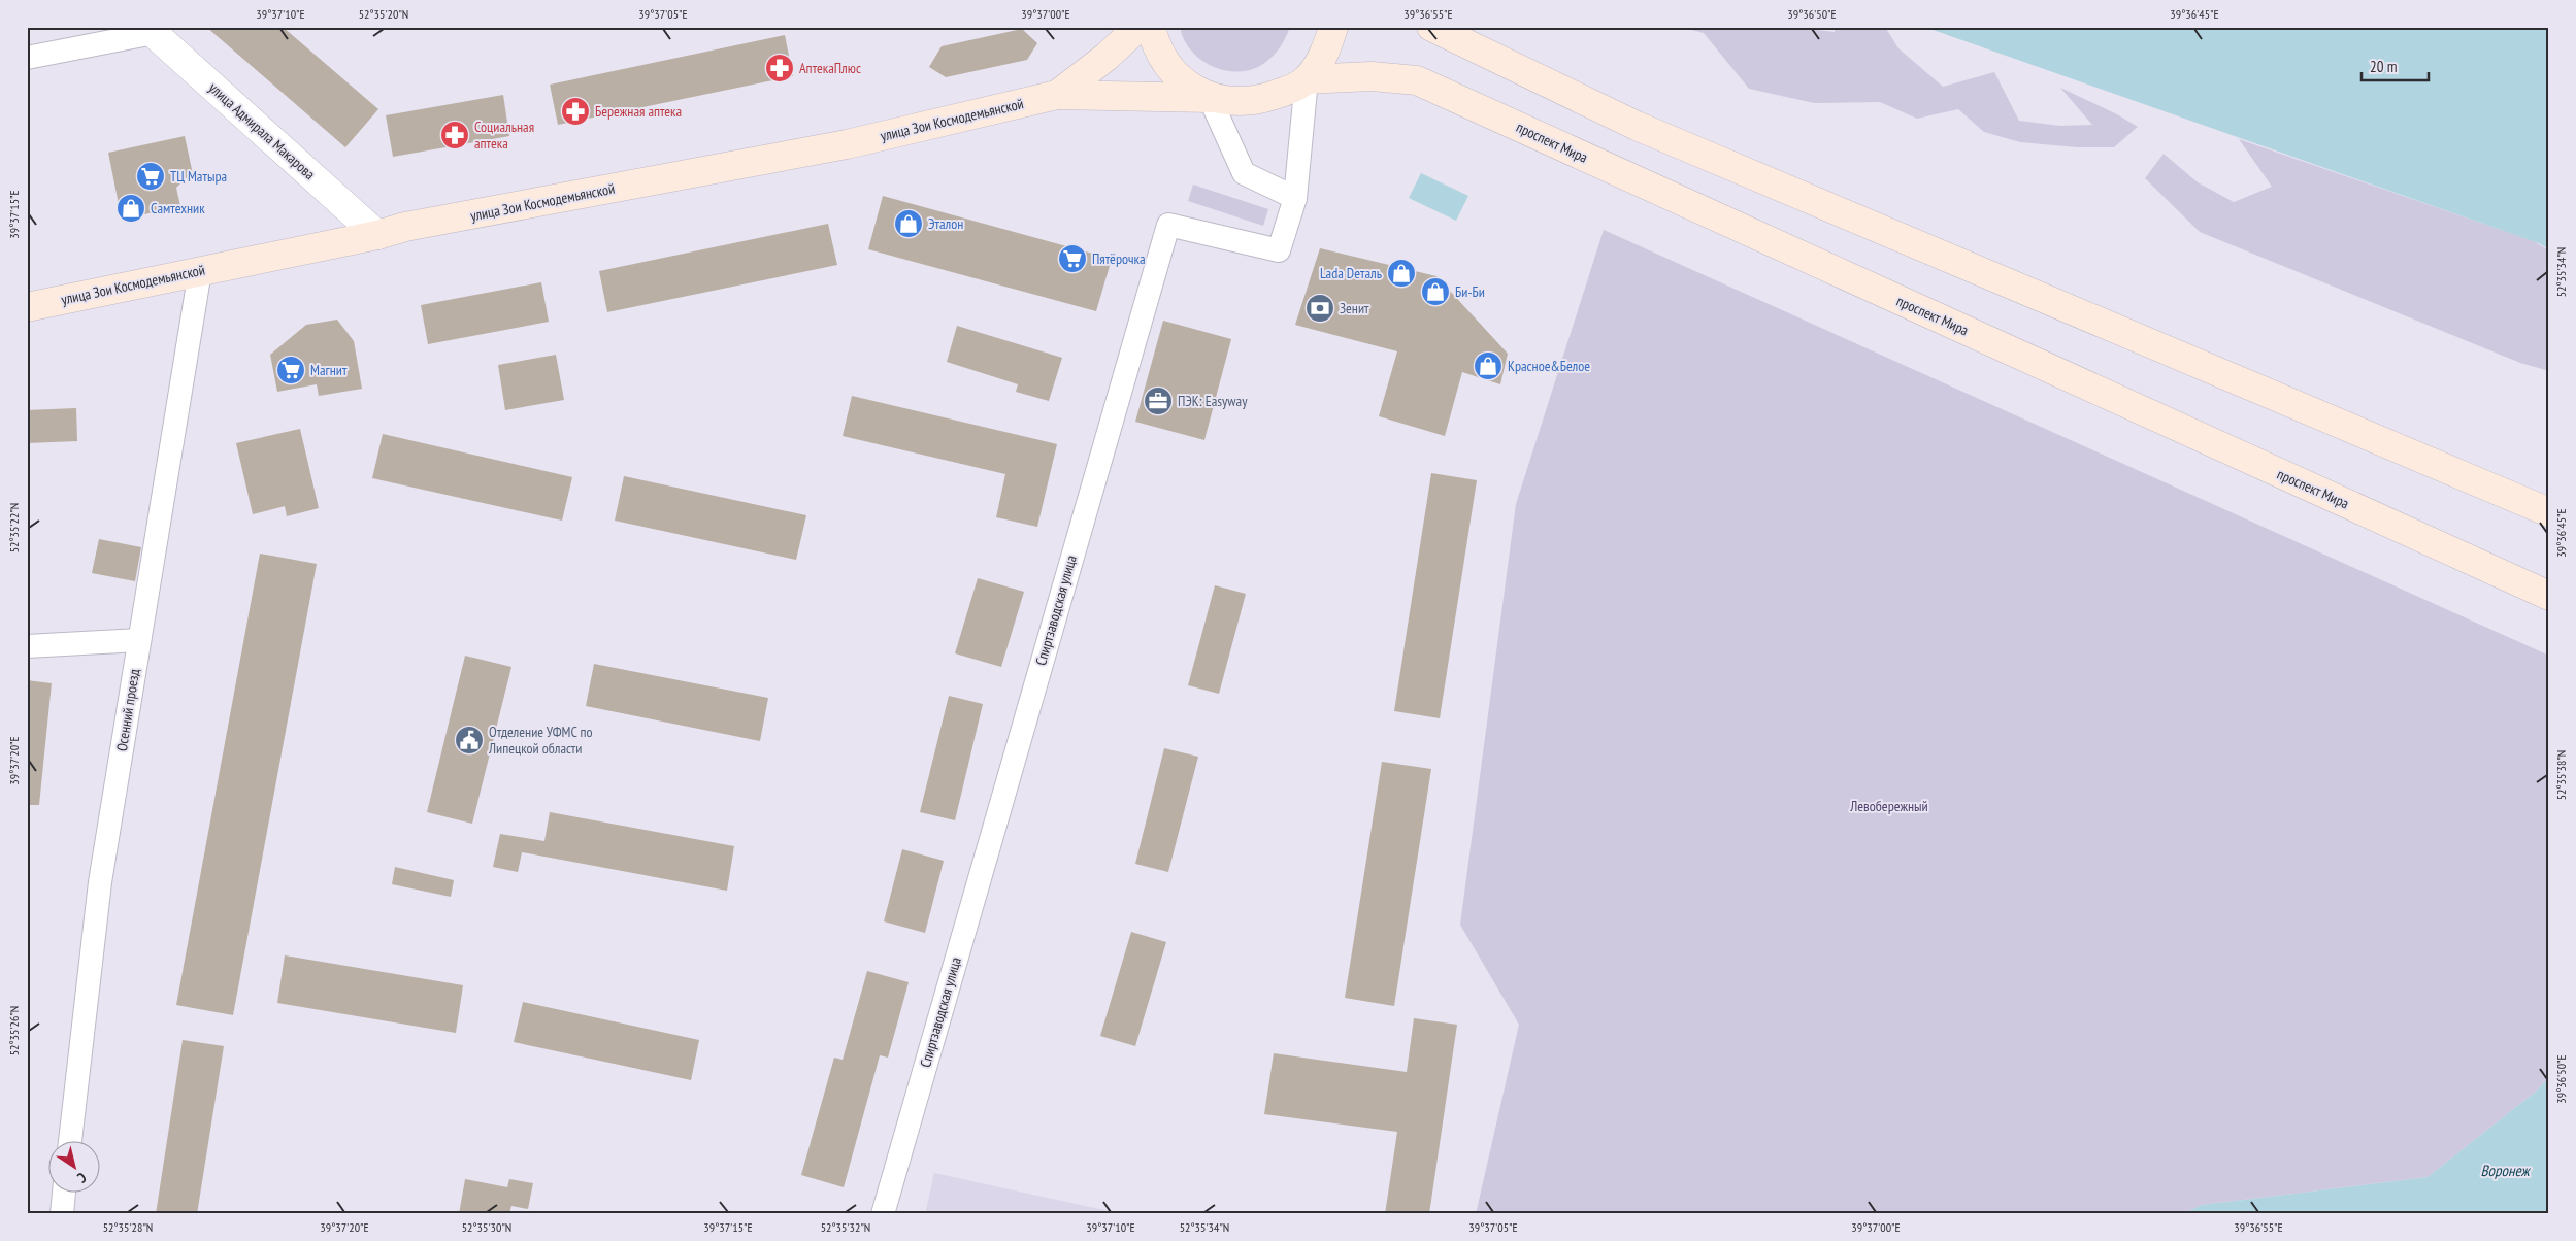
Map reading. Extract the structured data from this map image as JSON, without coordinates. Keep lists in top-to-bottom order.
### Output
{
  "streets": {
    "main road": ["улица Зои Космодемьянской", "проспект Мира"],
    "street": ["улица Адмирала Макарова", "Спиртзаводская улица", "Осенний проезд"]
  },
  "crossings": [
    ["улица Зои Космодемьянской", "улица Адмирала Макарова"],
    ["улица Зои Космодемьянской", "проспект Мира"],
    ["улица Зои Космодемьянской", "Осенний проезд"]
  ],
  "water": ["Воронеж"],
  "parks": ["Левобережный"],
  "places": {
    "pharmacy": ["АптекаПлюс", "Бережная аптека", "Социальная аптека"],
    "supermarket": ["ТЦ Матыра", "Пятёрочка", "Магнит"],
    "shop": [
      "Самтехник",
      "Эталон",
      "Lada Dеталь",
      "Би-Би",
      "Красное&Белое"
    ],
    "bank": ["Зенит"],
    "office": ["ПЭК: Easyway"],
    "public building": ["Отделение УФМС по Липецкой области"]
  },
  "scale_bar": "20 m",
  "north": "bottom right",
  "coordinates": [
    "39°37'10\"E",
    "52°35'20\"N",
    "39°37'05\"E",
    "39°37'00\"E",
    "39°36'55\"E",
    "39°36'50\"E",
    "39°36'45\"E",
    "39°37'15\"E",
    "52°35'34\"N",
    "52°35'22\"N",
    "39°37'20\"E",
    "52°35'38\"N",
    "52°35'26\"N",
    "52°35'28\"N",
    "52°35'30\"N",
    "52°35'32\"N"
  ]
}
